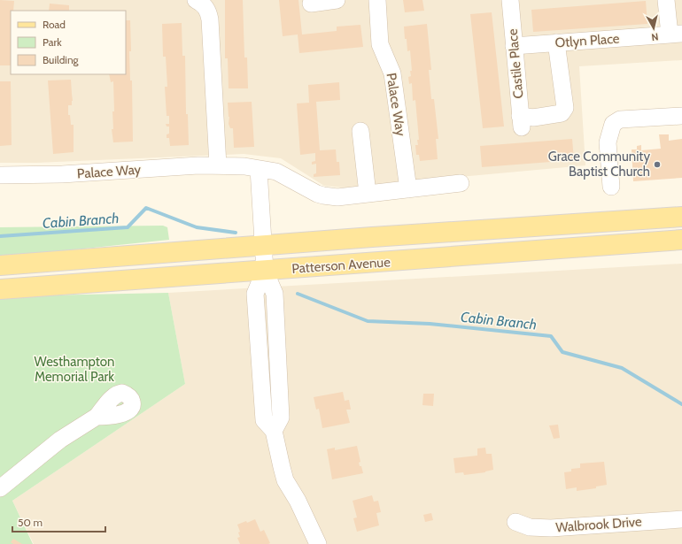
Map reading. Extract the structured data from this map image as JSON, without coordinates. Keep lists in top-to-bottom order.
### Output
{
  "streets": {
    "main road": ["Patterson Avenue"],
    "street": [
      "Otlyn Place",
      "Castile Place",
      "Palace Way",
      "Walbrook Drive"
    ]
  },
  "crossings": [
    ["Otlyn Place", "Castile Place"]
  ],
  "water": ["Cabin Branch"],
  "parks": ["Westhampton Memorial Park"],
  "places": ["Grace Community Baptist Church"],
  "legend": ["Road", "Park", "Building"],
  "scale_bar": "50 m",
  "north": "bottom"
}
